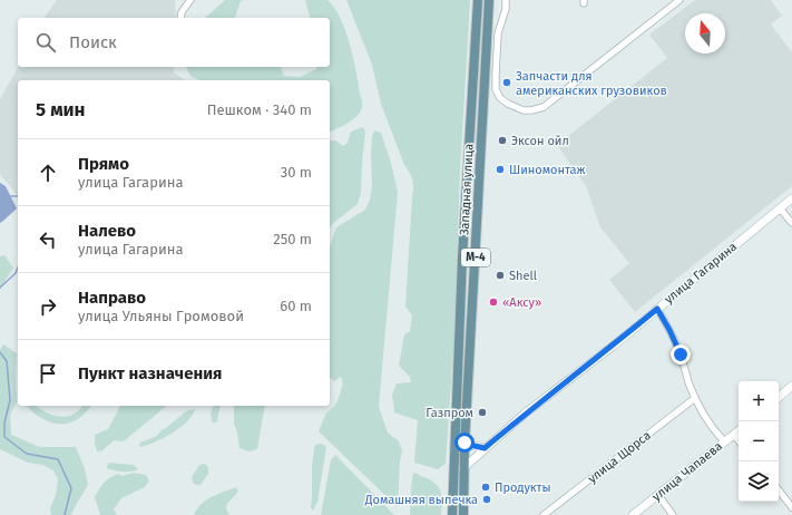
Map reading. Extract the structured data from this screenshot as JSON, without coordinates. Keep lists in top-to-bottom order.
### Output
{
  "streets": {
    "main road": ["Западная улица", "М-4"],
    "street": ["улица Гагарина", "улица Щорса", "улица Чапаева"]
  },
  "crossings": [
    ["Западная улица", "улица Гагарина"]
  ],
  "places": [
    "Запчасти для американских грузовиков",
    "Эксон ойл",
    "Шиномонтаж",
    "Shell",
    "«Аксу»",
    "Газпром",
    "Продукты",
    "Домашняя выпечка"
  ],
  "north": "top",
  "page": {
    "search": "Поиск",
    "heading": ["5 мин", "Пешком · 340 m"],
    "list": [
      ["Прямо", "улица Гагарина", "30 m"],
      ["Налево", "улица Гагарина", "250 m"],
      ["Направо", "улица Ульяны Громовой", "60 m"],
      "Пункт назначения"
    ],
    "map_buttons": ["+", "−"]
  }
}
